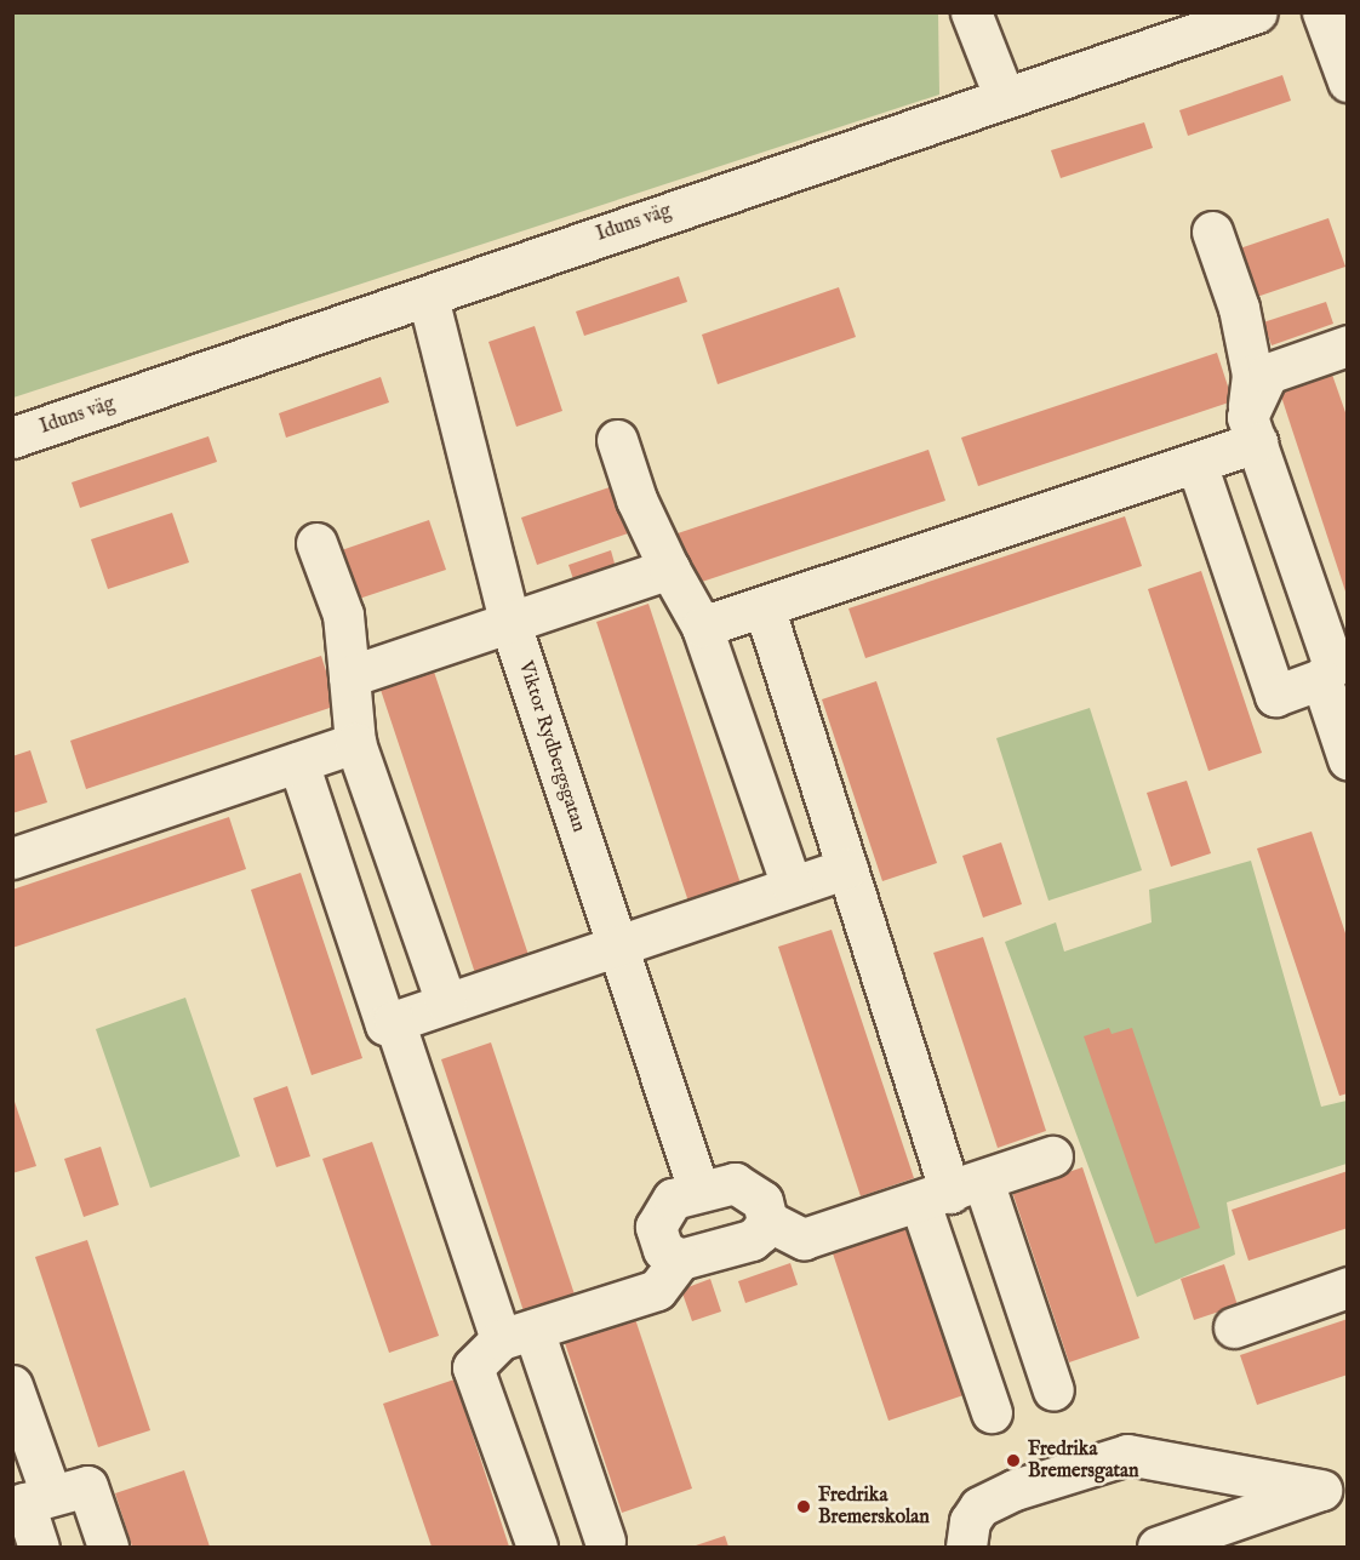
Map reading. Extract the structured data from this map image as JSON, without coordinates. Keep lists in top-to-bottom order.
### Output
{
  "streets": {
    "street": ["Iduns väg", "Viktor Rydbergsgatan"]
  },
  "crossings": [
    ["Iduns väg", "Viktor Rydbergsgatan"]
  ],
  "places": ["Fredrika Bremersgatan", "Fredrika Bremerskolan"]
}
